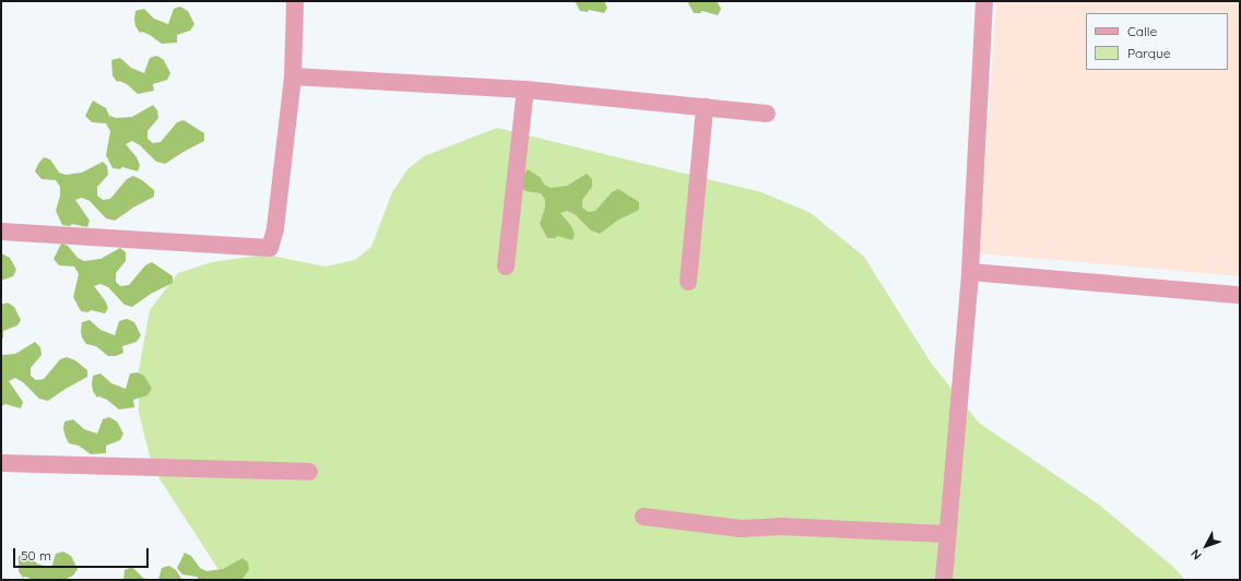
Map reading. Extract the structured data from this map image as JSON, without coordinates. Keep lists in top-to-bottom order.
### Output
{
  "legend": ["Calle", "Parque"],
  "scale_bar": "50 m",
  "north": "bottom left"
}
